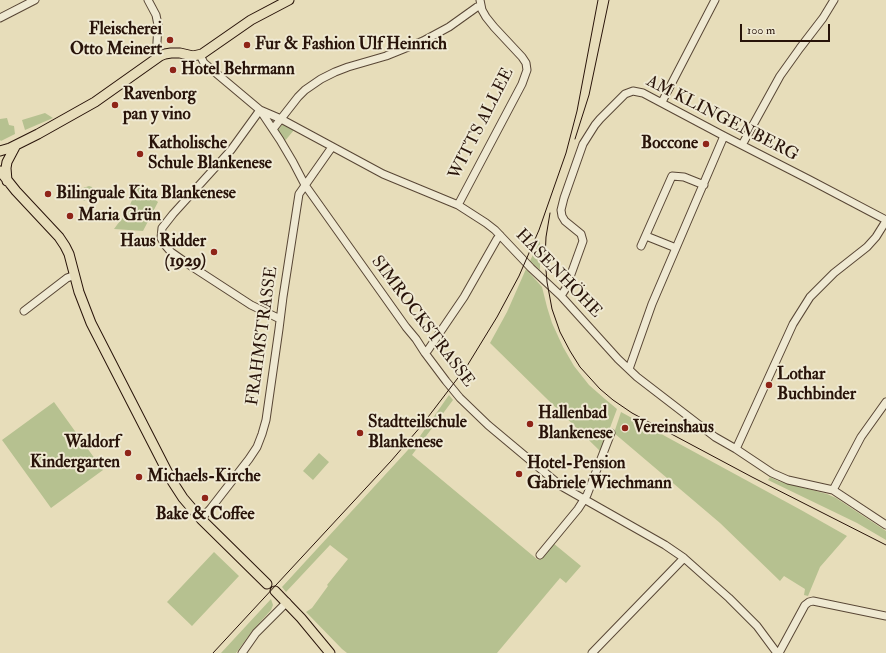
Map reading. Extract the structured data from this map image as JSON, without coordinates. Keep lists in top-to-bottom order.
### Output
{
  "streets": {
    "street": [
      "AM KLINGENBERG",
      "WITTS ALLEE",
      "HASENHÖHE",
      "SIMROCKSTRASSE",
      "FRAHMSTRASSE"
    ]
  },
  "crossings": [
    ["AM KLINGENBERG", "HASENHÖHE"],
    ["WITTS ALLEE", "HASENHÖHE"],
    ["HASENHÖHE", "SIMROCKSTRASSE"],
    ["HASENHÖHE", "FRAHMSTRASSE"],
    ["SIMROCKSTRASSE", "FRAHMSTRASSE"]
  ],
  "places": [
    "Fleischerei Otto Meinert",
    "Fur & Fashion Ulf Heinrich",
    "Hotel Behrmann",
    "Ravenborg pan y vino",
    "Boccone",
    "Katholische Schule Blankenese",
    "Bilinguale Kita Blankenese",
    "Maria Grün",
    "Haus Ridder (1929)",
    "Lothar Buchbinder",
    "Hallenbad Blankenese",
    "Vereinshaus",
    "Stadtteilschule Blankenese",
    "Waldorf Kindergarten",
    "Hotel-Pension Gabriele Wiechmann",
    "Michaels-Kirche",
    "Bake & Coffee"
  ],
  "scale_bar": "100 m"
}
